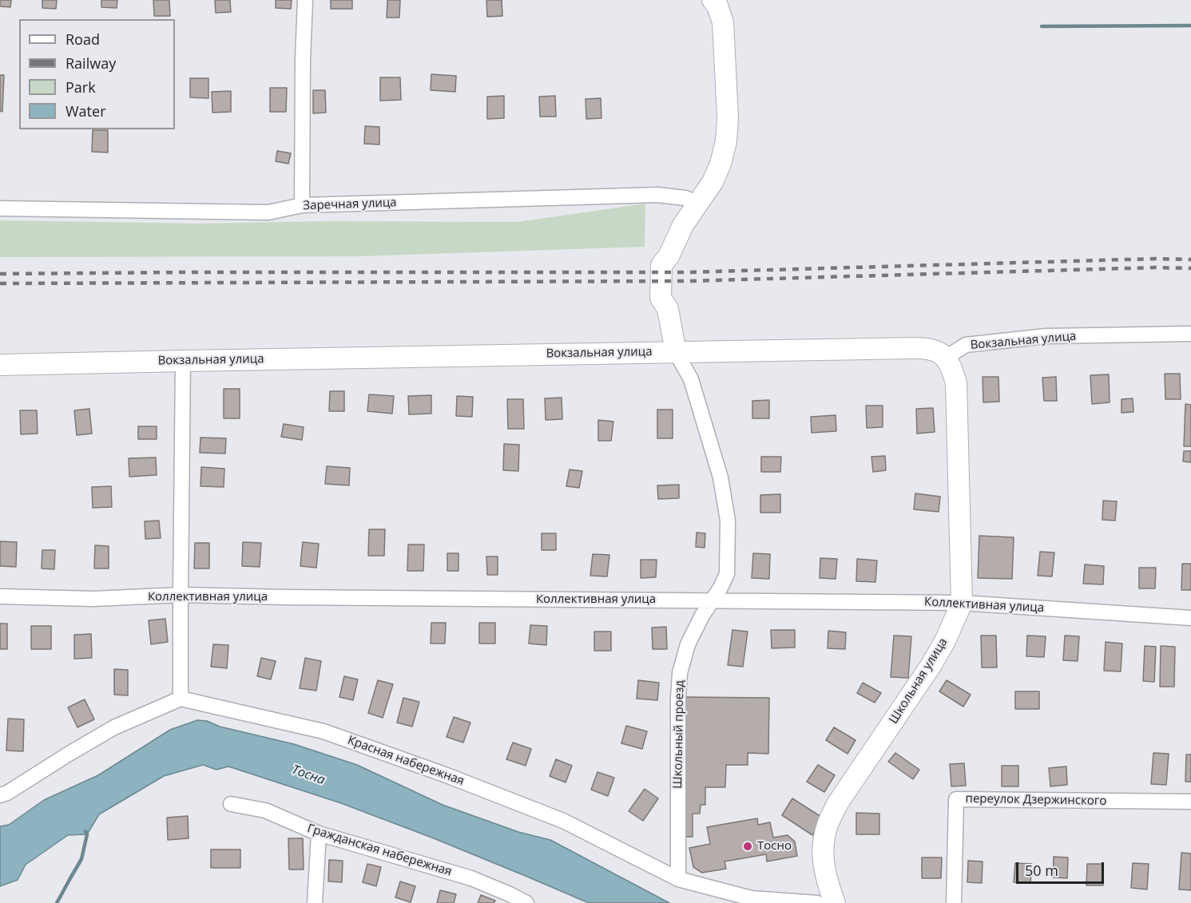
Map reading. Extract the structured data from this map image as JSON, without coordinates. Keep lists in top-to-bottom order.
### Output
{
  "streets": {
    "street": [
      "Заречная улица",
      "Вокзальная улица",
      "Коллективная улица",
      "Школьная улица",
      "Школьный проезд",
      "Красная набережная",
      "переулок Дзержинского",
      "Гражданская набережная"
    ]
  },
  "crossings": [
    ["Вокзальная улица", "Школьная улица"],
    ["Вокзальная улица", "Школьный проезд"],
    ["Коллективная улица", "Школьная улица"],
    ["Коллективная улица", "Школьный проезд"],
    ["Школьный проезд", "Красная набережная"]
  ],
  "water": ["Тосна"],
  "places": ["Тосно"],
  "legend": [
    "Road",
    "Railway",
    "Park",
    "Water"
  ],
  "scale_bar": "50 m"
}
